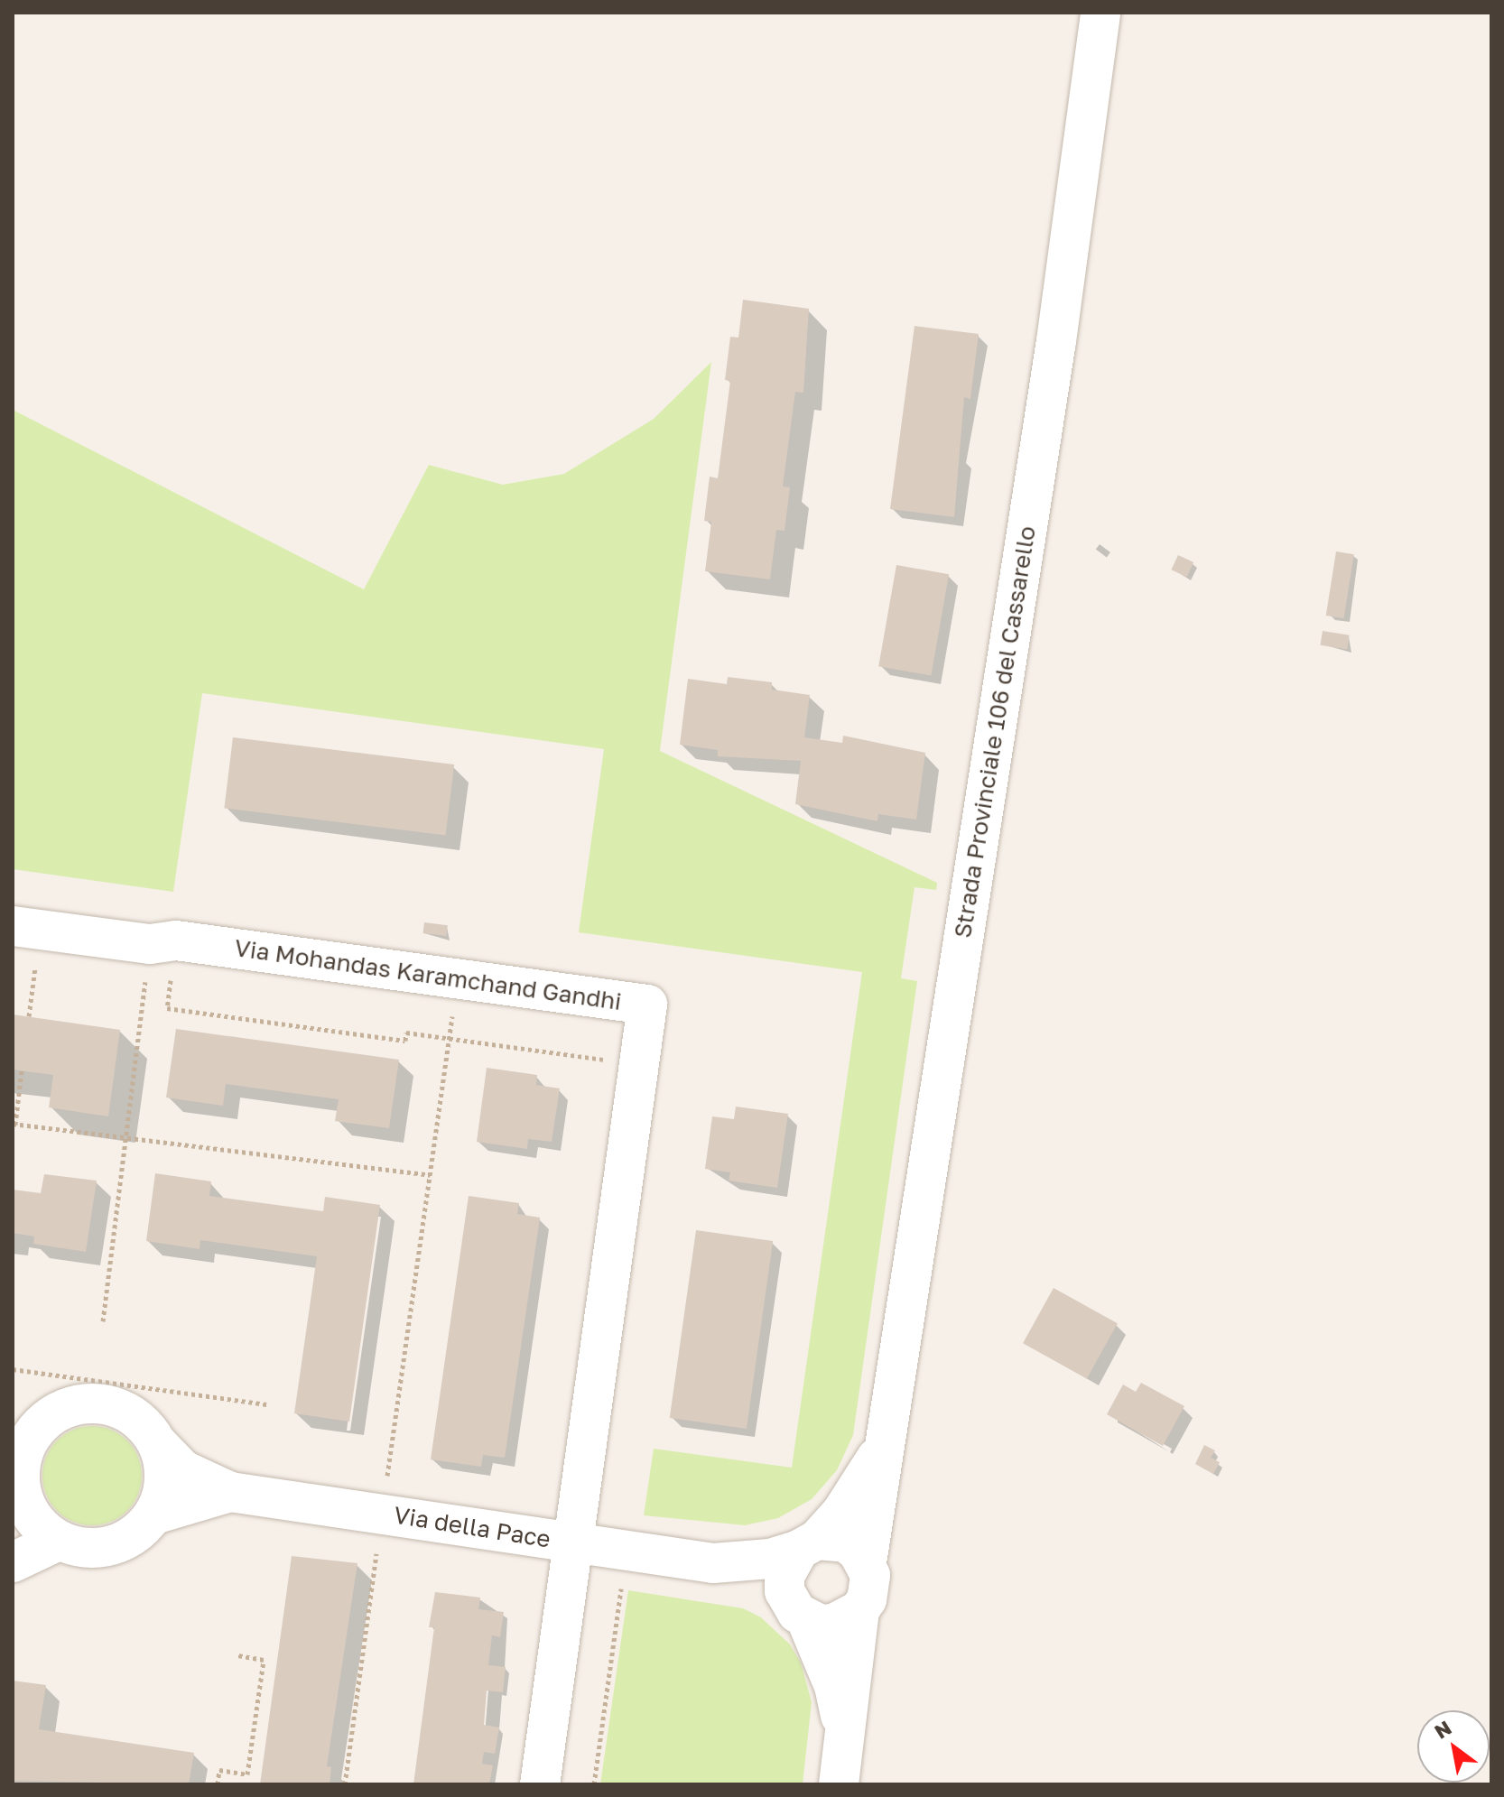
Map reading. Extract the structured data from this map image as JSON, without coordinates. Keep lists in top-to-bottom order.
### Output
{
  "streets": {
    "street": ["Strada Provinciale 106 del Cassarello", "Via Mohandas Karamchand Gandhi", "Via della Pace"]
  },
  "crossings": [
    ["Strada Provinciale 106 del Cassarello", "Via della Pace"],
    ["Via Mohandas Karamchand Gandhi", "Via della Pace"]
  ],
  "north": "top left"
}
